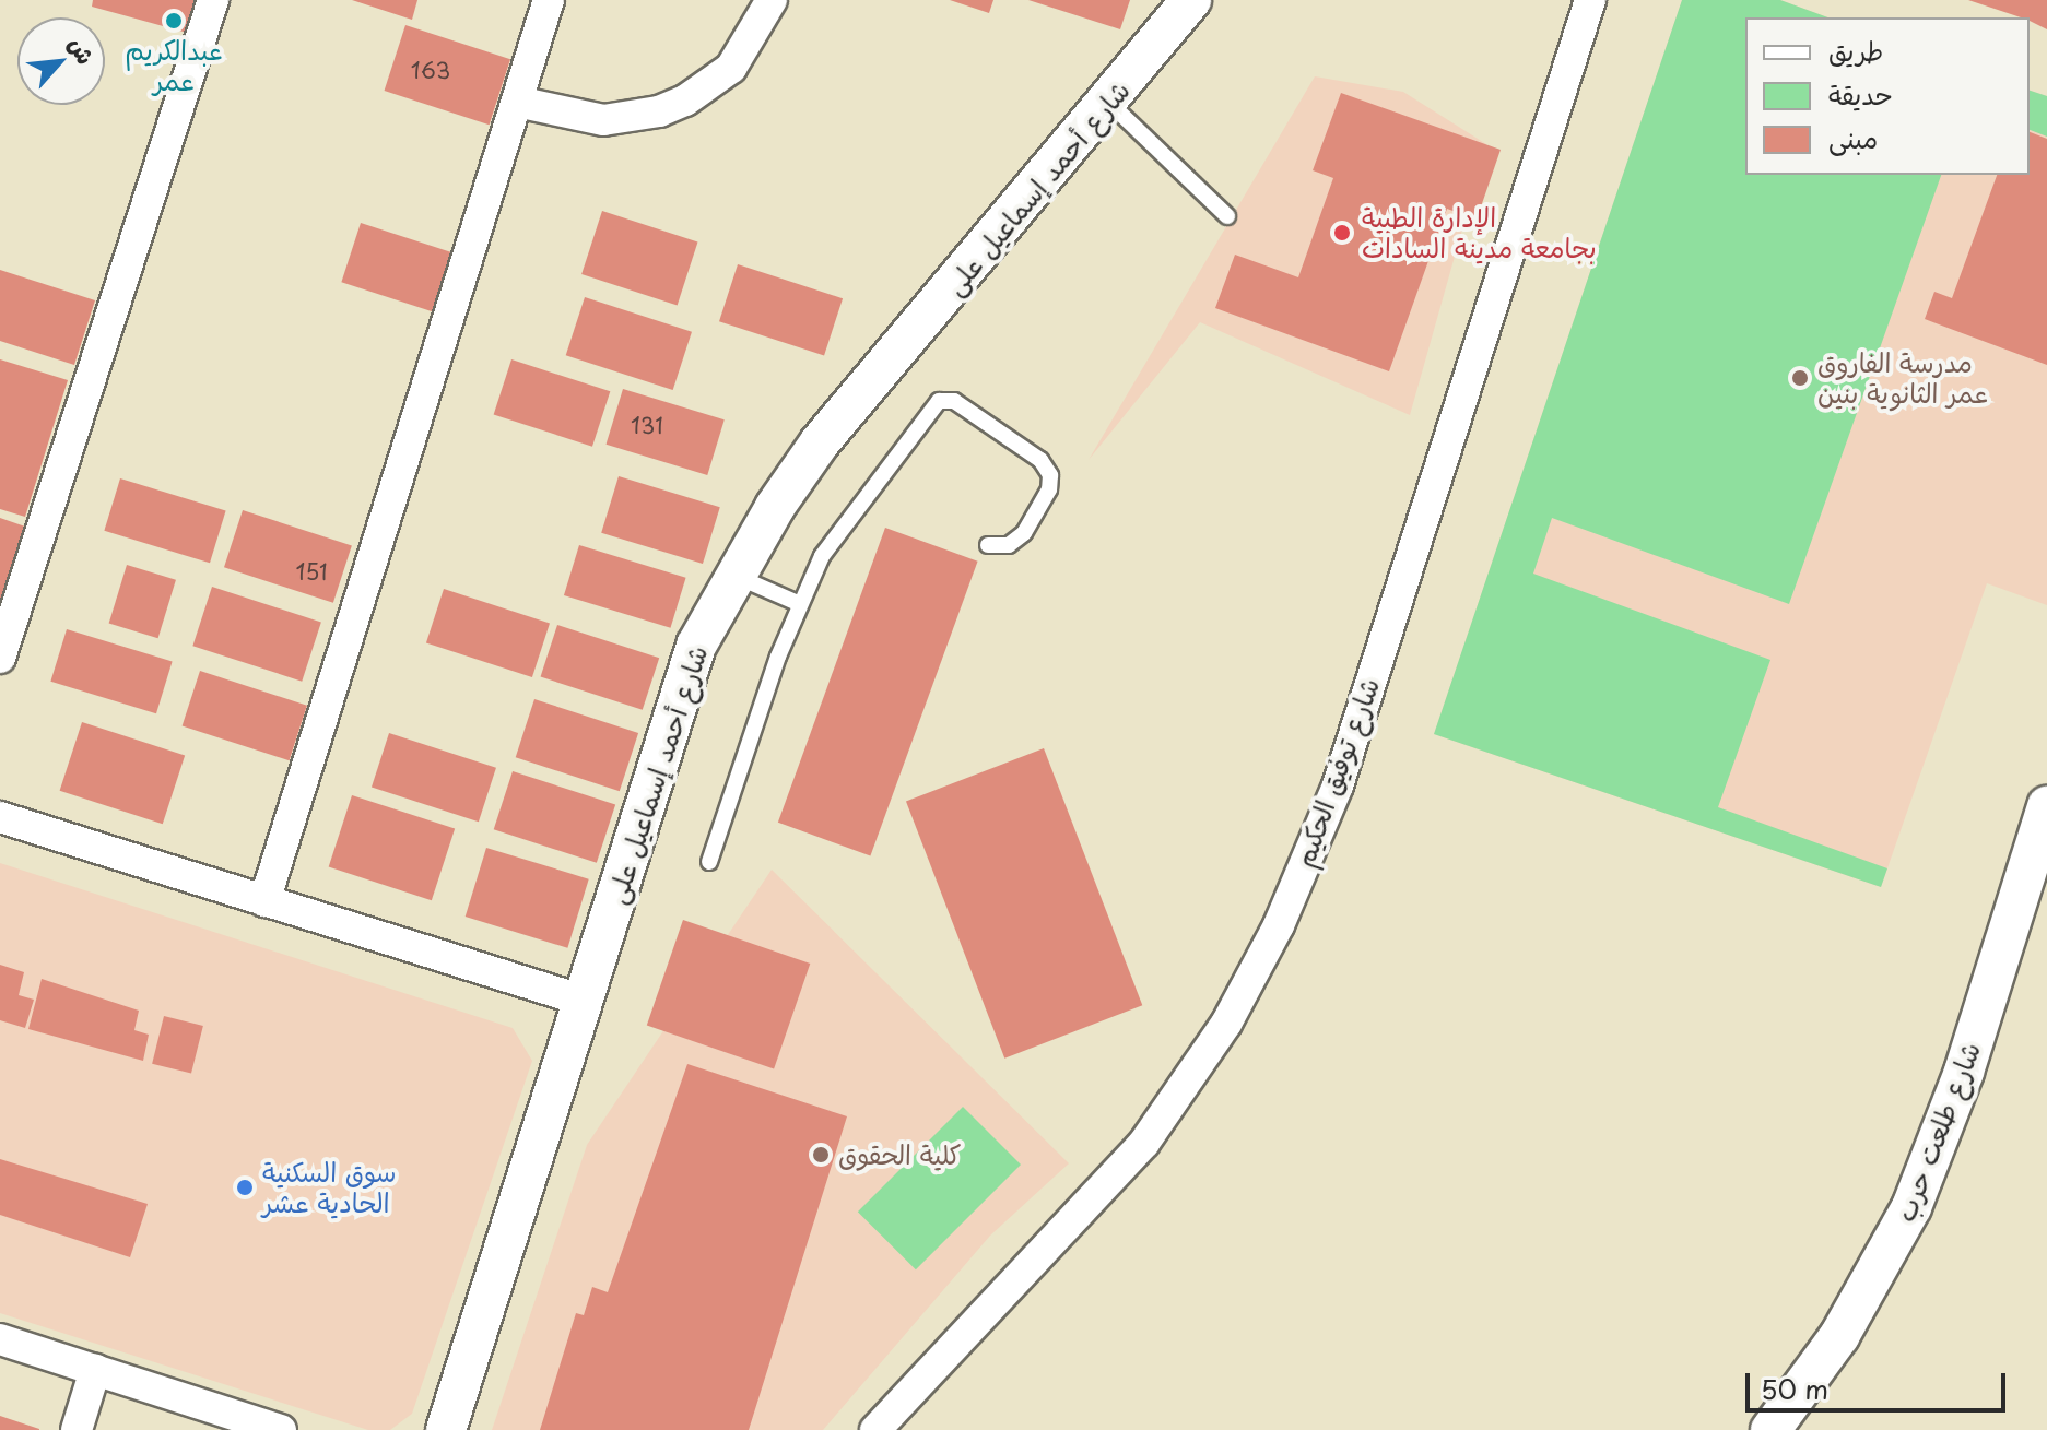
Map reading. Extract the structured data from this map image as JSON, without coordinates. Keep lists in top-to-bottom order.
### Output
{
  "streets": {
    "street": ["شارع أحمد إسماعيل على", "شارع توفيق الحكيم", "شارع طلعت حرب"]
  },
  "places": [
    "عبدالكريم عمر",
    "الإدارة الطبية بجامعة مدينة السادات",
    "مدرسة الفاروق عمر الثانوية بنين",
    "كلية الحقوق",
    "سوق السكنية الحادية عشر"
  ],
  "house_numbers": ["163", "131", "151"],
  "legend": ["طريق", "حديقة", "مبنى"],
  "scale_bar": "50 m",
  "north": "top right"
}
